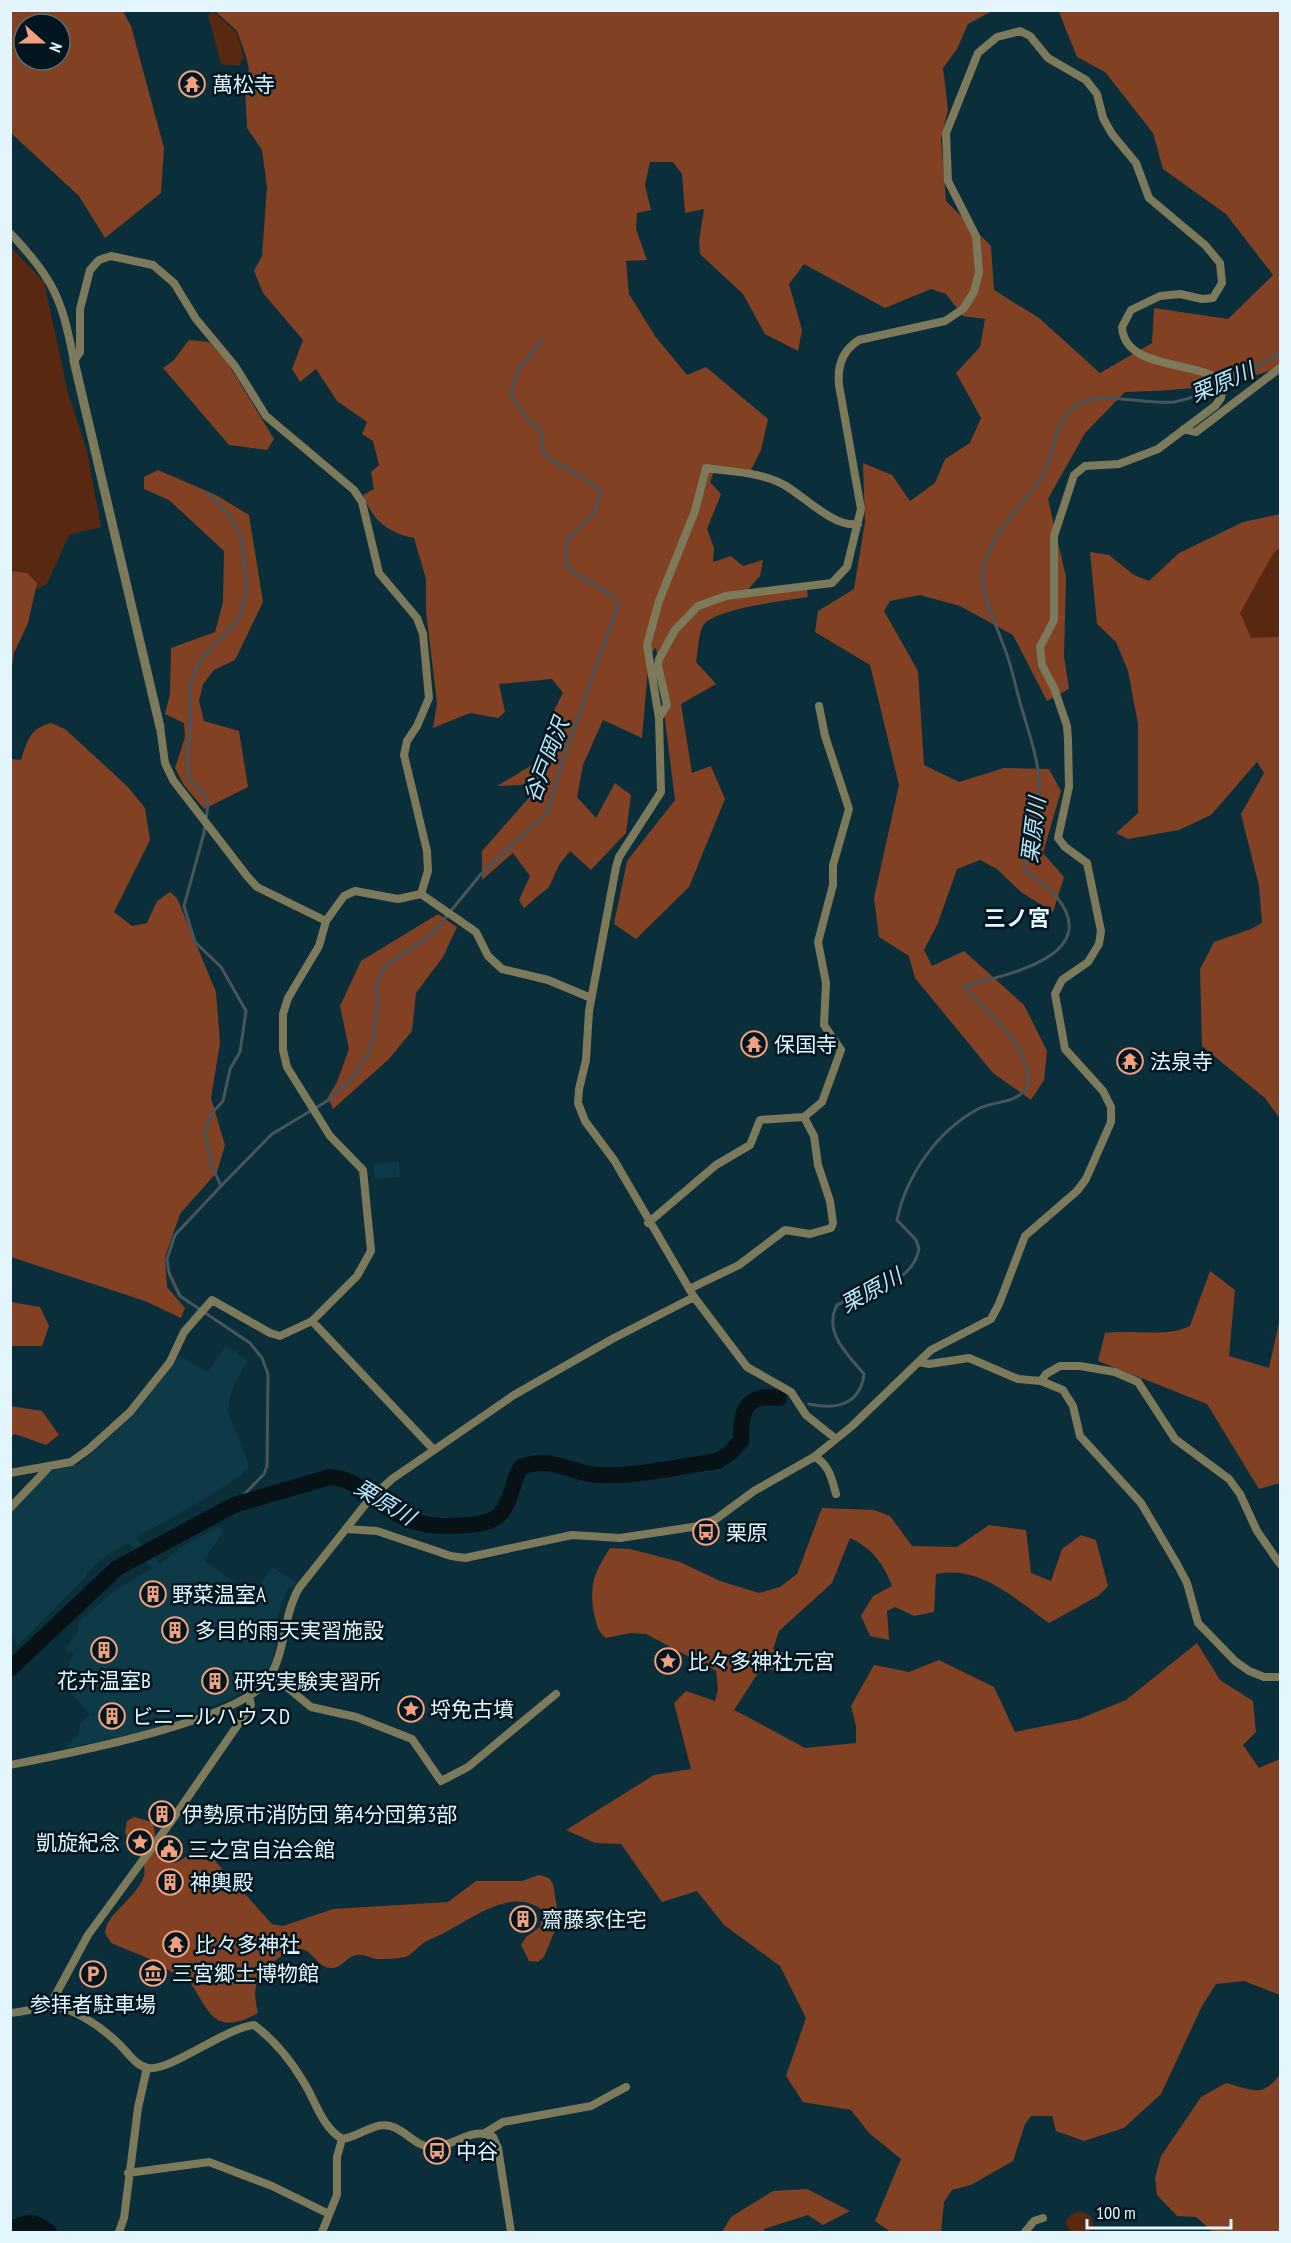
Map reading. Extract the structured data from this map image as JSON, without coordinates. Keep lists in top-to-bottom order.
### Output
{
  "districts": ["三ノ宮"],
  "water": ["栗原川", "谷戸岡沢"],
  "places": {
    "temple": [
      "萬松寺",
      "保国寺",
      "法泉寺",
      "比々多神社"
    ],
    "bus stop": ["栗原", "中谷"],
    "building": [
      "野菜温室A",
      "多目的雨天実習施設",
      "花卉温室B",
      "研究実験実習所",
      "ビニールハウスD",
      "伊勢原市消防団 第4分団第3部",
      "神輿殿",
      "齋藤家住宅"
    ],
    "place": ["比々多神社元宮", "埒免古墳", "凱旋紀念"],
    "public building": ["三之宮自治会館"],
    "museum": ["三宮郷土博物館"],
    "parking": ["参拝者駐車場"]
  },
  "scale_bar": "100 m",
  "north": "right"
}
